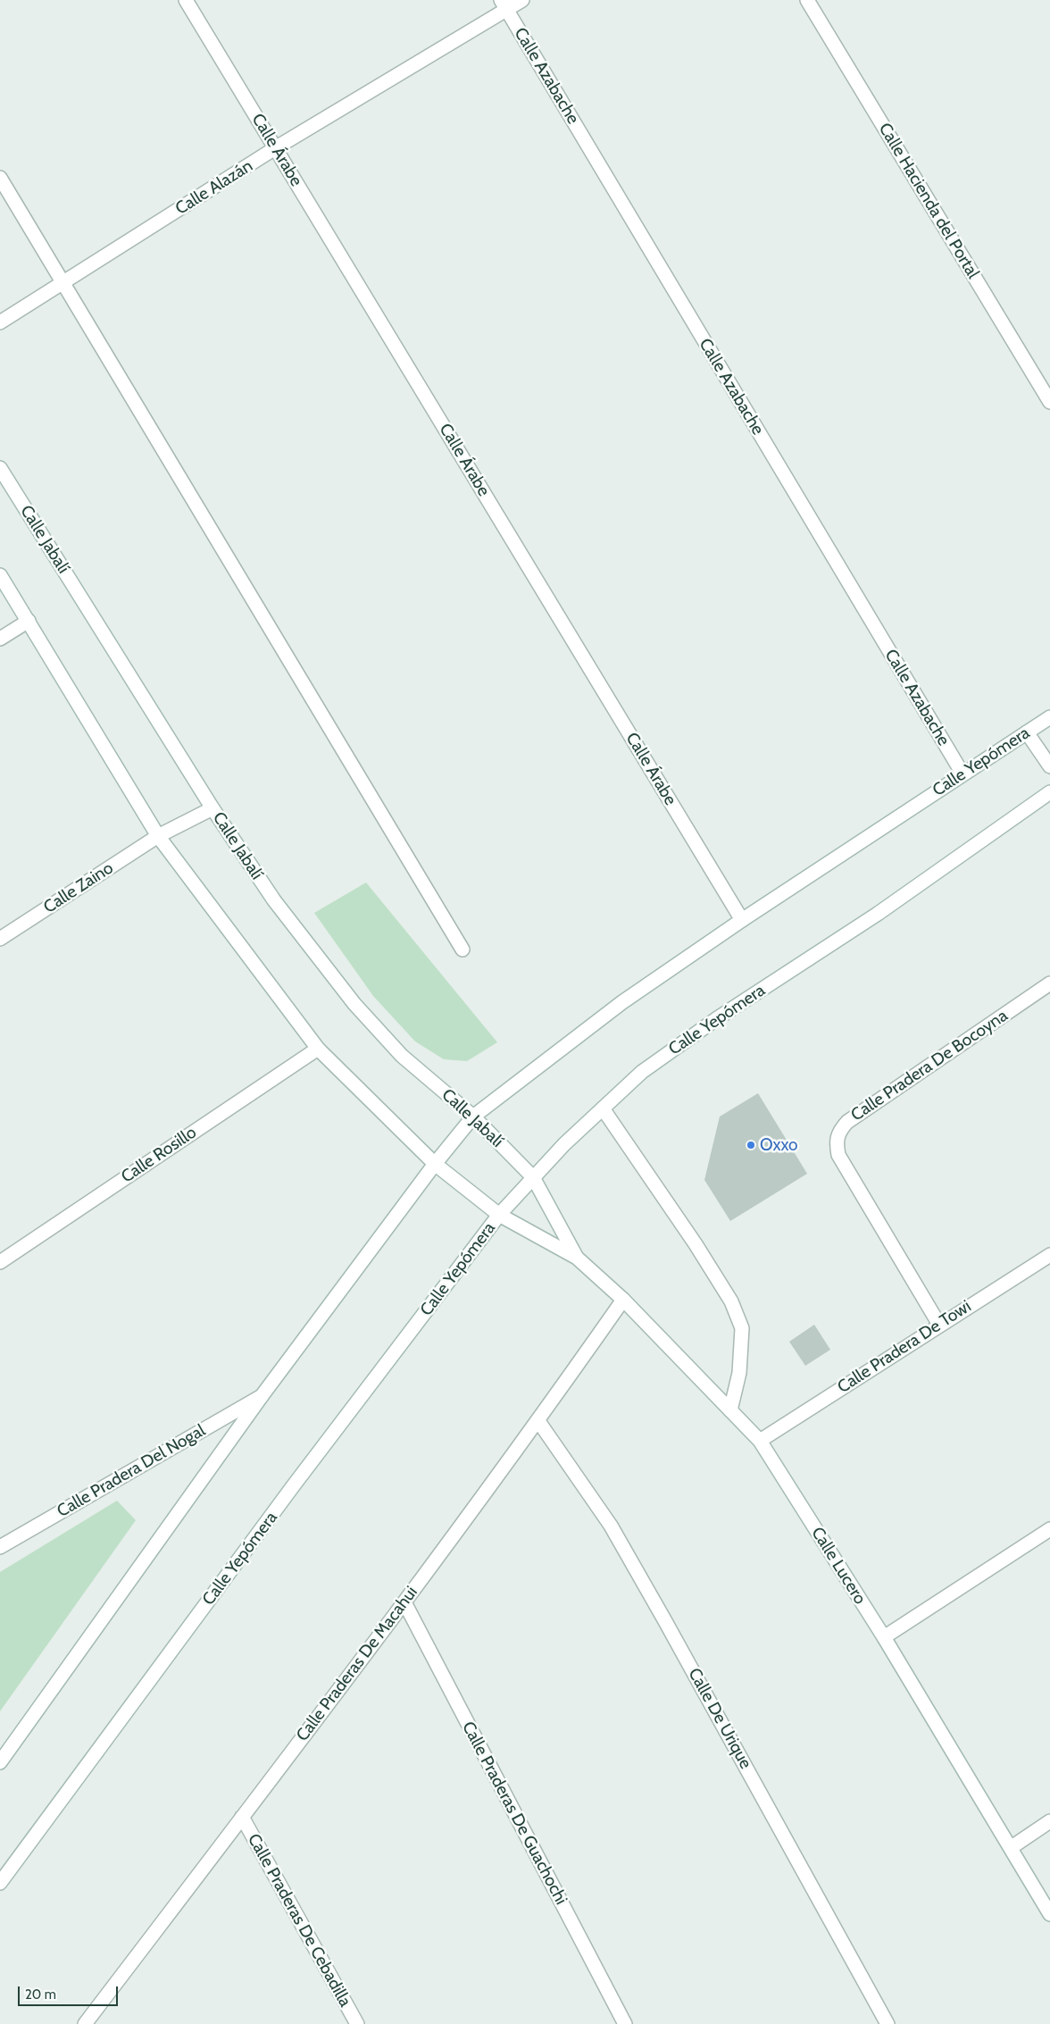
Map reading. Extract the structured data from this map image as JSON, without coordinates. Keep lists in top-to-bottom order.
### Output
{
  "streets": {
    "street": [
      "Calle Azabache",
      "Calle Árabe",
      "Calle Alazán",
      "Calle Hacienda del Portal",
      "Calle Jabalí",
      "Calle Yepómera",
      "Calle Zaino",
      "Calle Pradera De Bocoyna",
      "Calle Rosillo",
      "Calle Pradera De Towi",
      "Calle Pradera Del Nogal",
      "Calle Lucero",
      "Calle Praderas De Macahui",
      "Calle De Urique",
      "Calle Praderas De Guachochi",
      "Calle Praderas De Cebadilla"
    ]
  },
  "crossings": [
    ["Calle Azabache", "Calle Alazán"],
    ["Calle Azabache", "Calle Yepómera"],
    ["Calle Árabe", "Calle Alazán"],
    ["Calle Árabe", "Calle Yepómera"],
    ["Calle Jabalí", "Calle Yepómera"],
    ["Calle Jabalí", "Calle Zaino"],
    ["Calle Jabalí", "Calle Lucero"],
    ["Calle Yepómera", "Calle Pradera Del Nogal"],
    ["Calle Yepómera", "Calle Lucero"],
    ["Calle Pradera De Bocoyna", "Calle Pradera De Towi"],
    ["Calle Pradera De Towi", "Calle Lucero"],
    ["Calle Lucero", "Calle Praderas De Macahui"],
    ["Calle Praderas De Macahui", "Calle De Urique"],
    ["Calle Praderas De Macahui", "Calle Praderas De Guachochi"],
    ["Calle Praderas De Macahui", "Calle Praderas De Cebadilla"]
  ],
  "places": ["Oxxo"],
  "scale_bar": "20 m"
}
